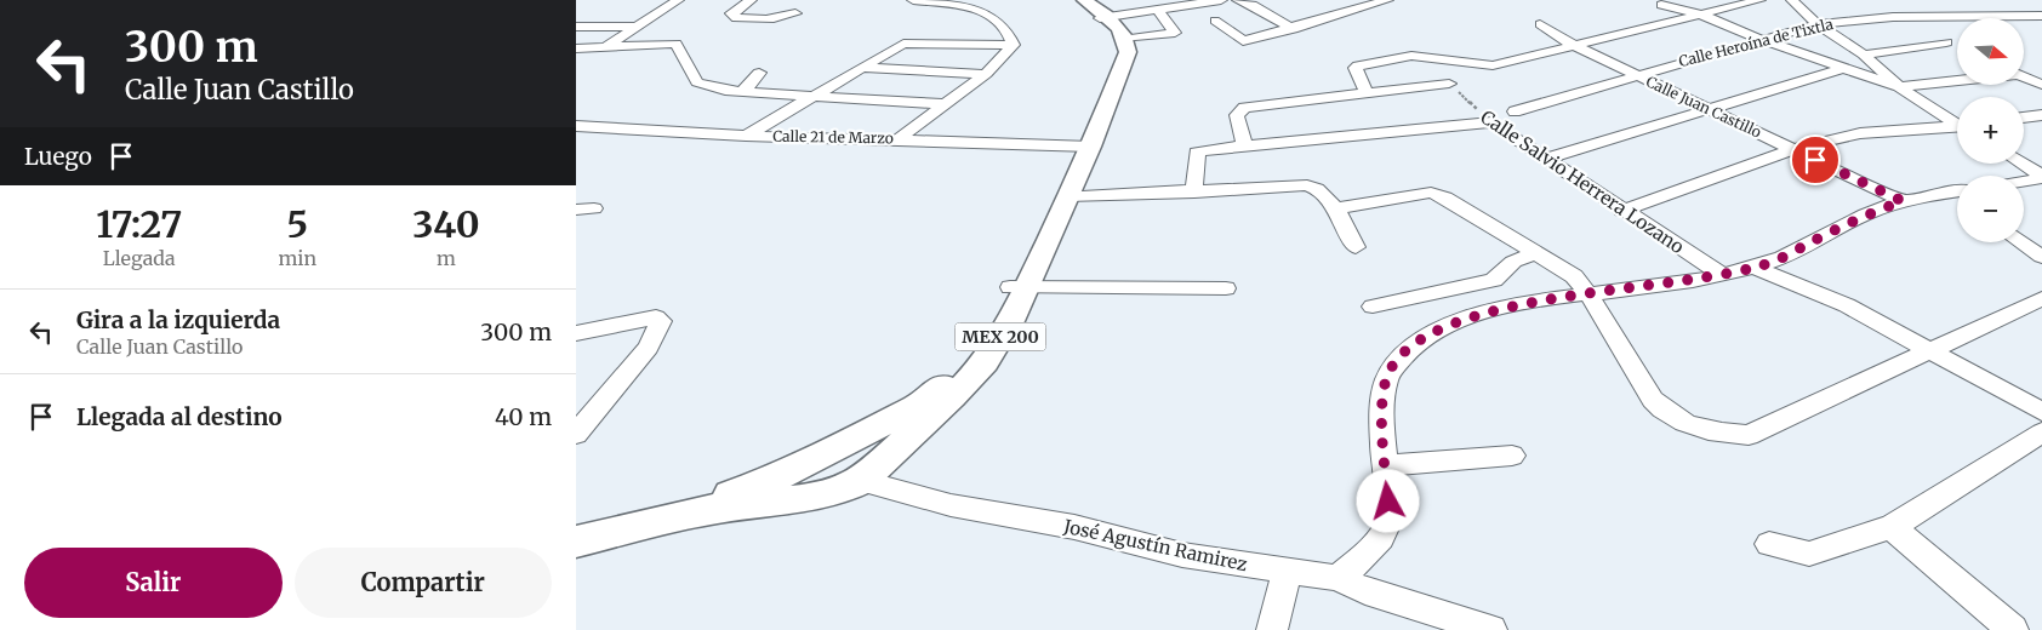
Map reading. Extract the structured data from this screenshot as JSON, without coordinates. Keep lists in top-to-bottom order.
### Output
{
  "streets": {
    "main road": ["MEX 200"],
    "street": [
      "Calle Heroína de Tixtla",
      "Calle Juan Castillo",
      "Calle 21 de Marzo",
      "Calle Salvio Herrera Lozano",
      "José Agustín Ramirez"
    ]
  },
  "crossings": [
    ["Calle Heroína de Tixtla", "Calle Juan Castillo"],
    ["Calle 21 de Marzo", "MEX 200"],
    ["MEX 200", "José Agustín Ramirez"]
  ],
  "north": "right",
  "page": {
    "turn": ["300 m", "Calle Juan Castillo"],
    "map_buttons": ["+", "−"],
    "then": "Luego",
    "eta": [
      "17:27",
      "Llegada",
      "5",
      "min",
      "340",
      "m"
    ],
    "list": [
      {
        "name": "Gira a la izquierda",
        "note": "Calle Juan Castillo",
        "value": "300 m"
      },
      {
        "name": "Llegada al destino",
        "value": "40 m"
      }
    ],
    "buttons": ["Salir", "Compartir"]
  }
}
